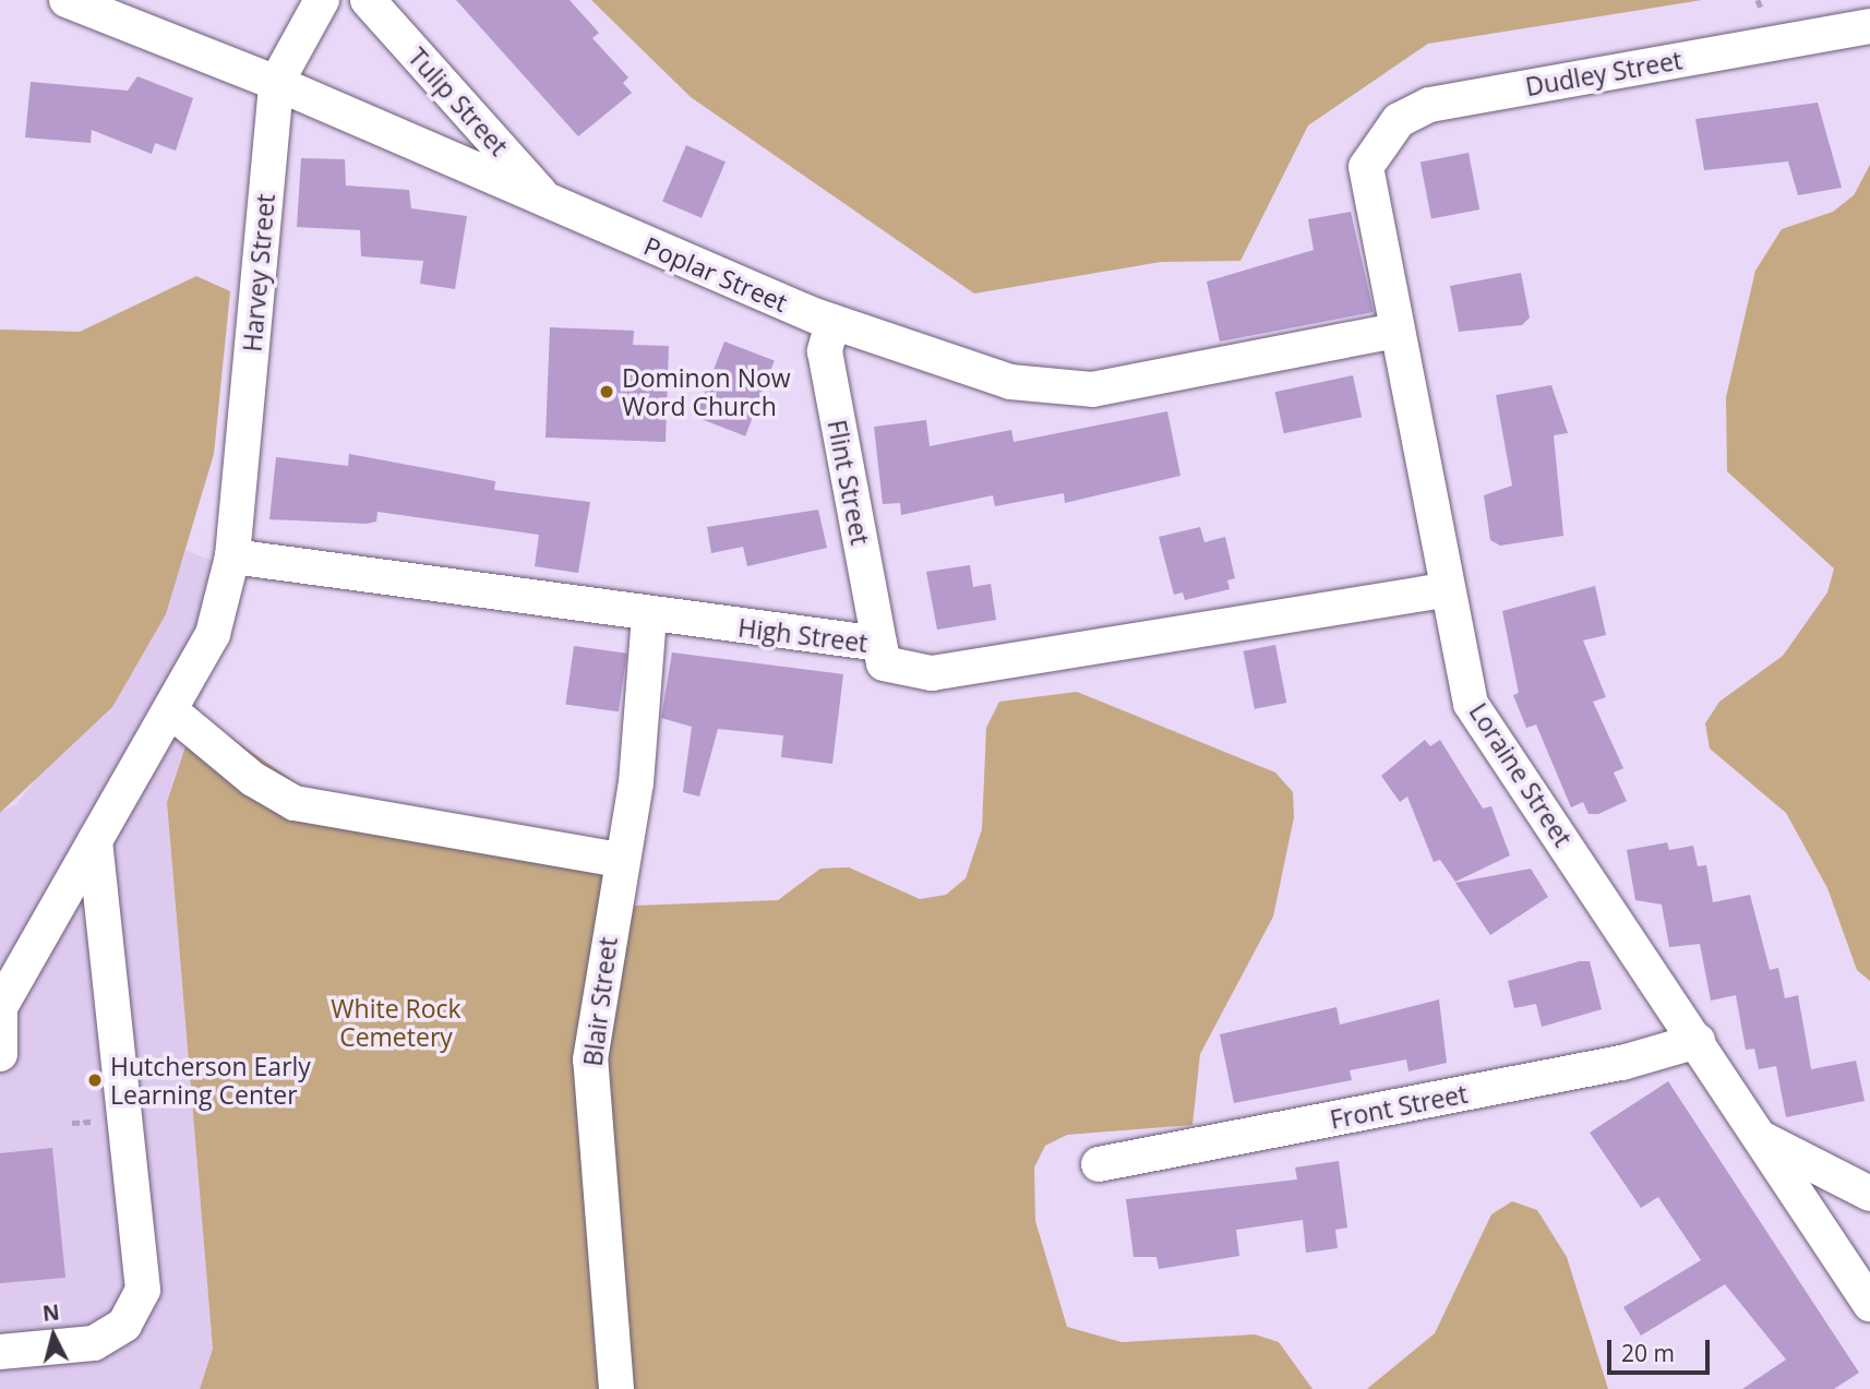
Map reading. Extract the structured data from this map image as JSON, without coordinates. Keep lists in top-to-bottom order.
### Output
{
  "streets": {
    "street": [
      "Dudley Street",
      "Tulip Street",
      "Harvey Street",
      "Poplar Street",
      "Flint Street",
      "High Street",
      "Loraine Street",
      "Blair Street",
      "Front Street"
    ]
  },
  "crossings": [
    ["Dudley Street", "Loraine Street"],
    ["Tulip Street", "Poplar Street"],
    ["Harvey Street", "Poplar Street"],
    ["Harvey Street", "High Street"],
    ["Poplar Street", "Flint Street"],
    ["Poplar Street", "Loraine Street"],
    ["Flint Street", "High Street"],
    ["High Street", "Loraine Street"],
    ["High Street", "Blair Street"],
    ["Loraine Street", "Front Street"]
  ],
  "parks": ["White Rock Cemetery"],
  "places": ["Dominon Now Word Church", "Hutcherson Early Learning Center"],
  "scale_bar": "20 m",
  "north": "top"
}
